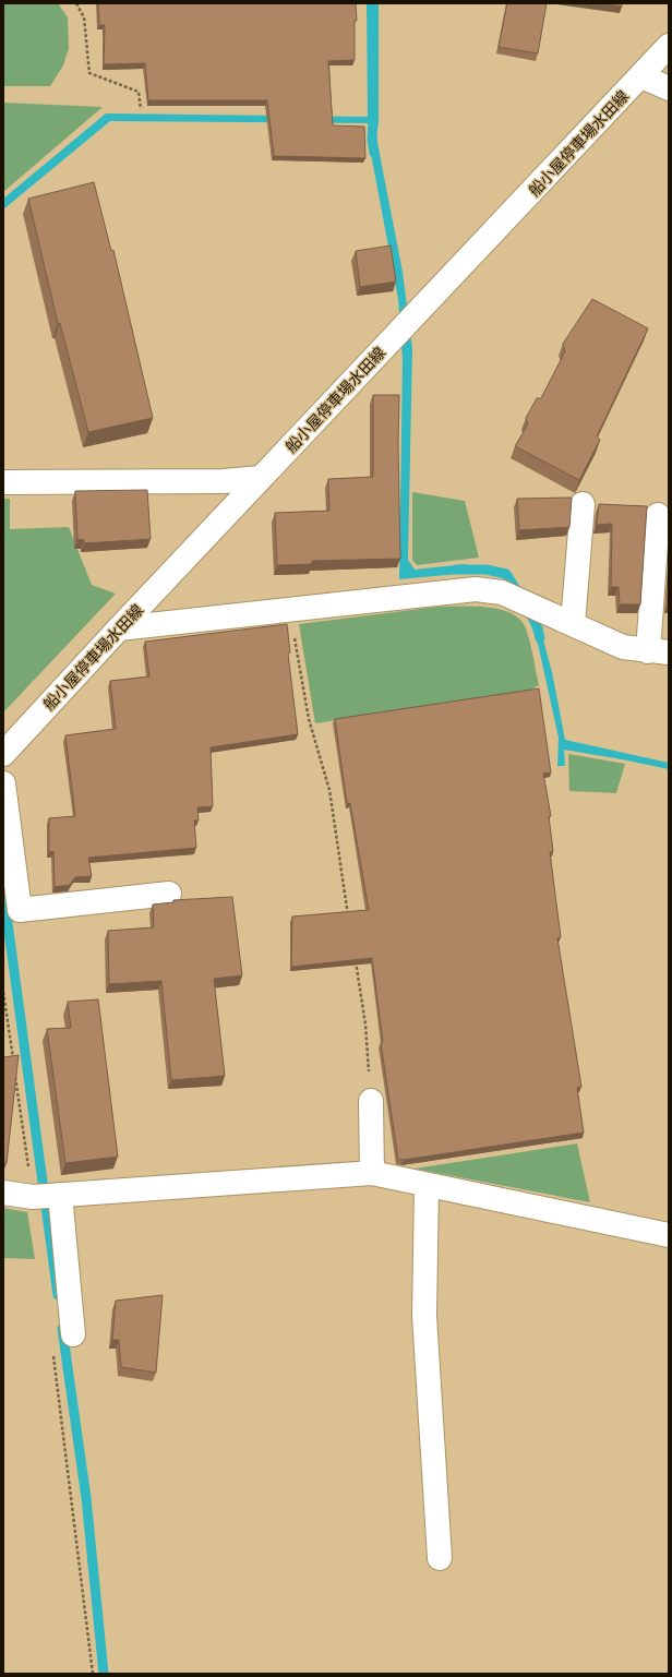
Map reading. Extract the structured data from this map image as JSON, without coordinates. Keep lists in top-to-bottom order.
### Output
{
  "streets": {
    "street": ["船小屋停車場水田線"]
  }
}
